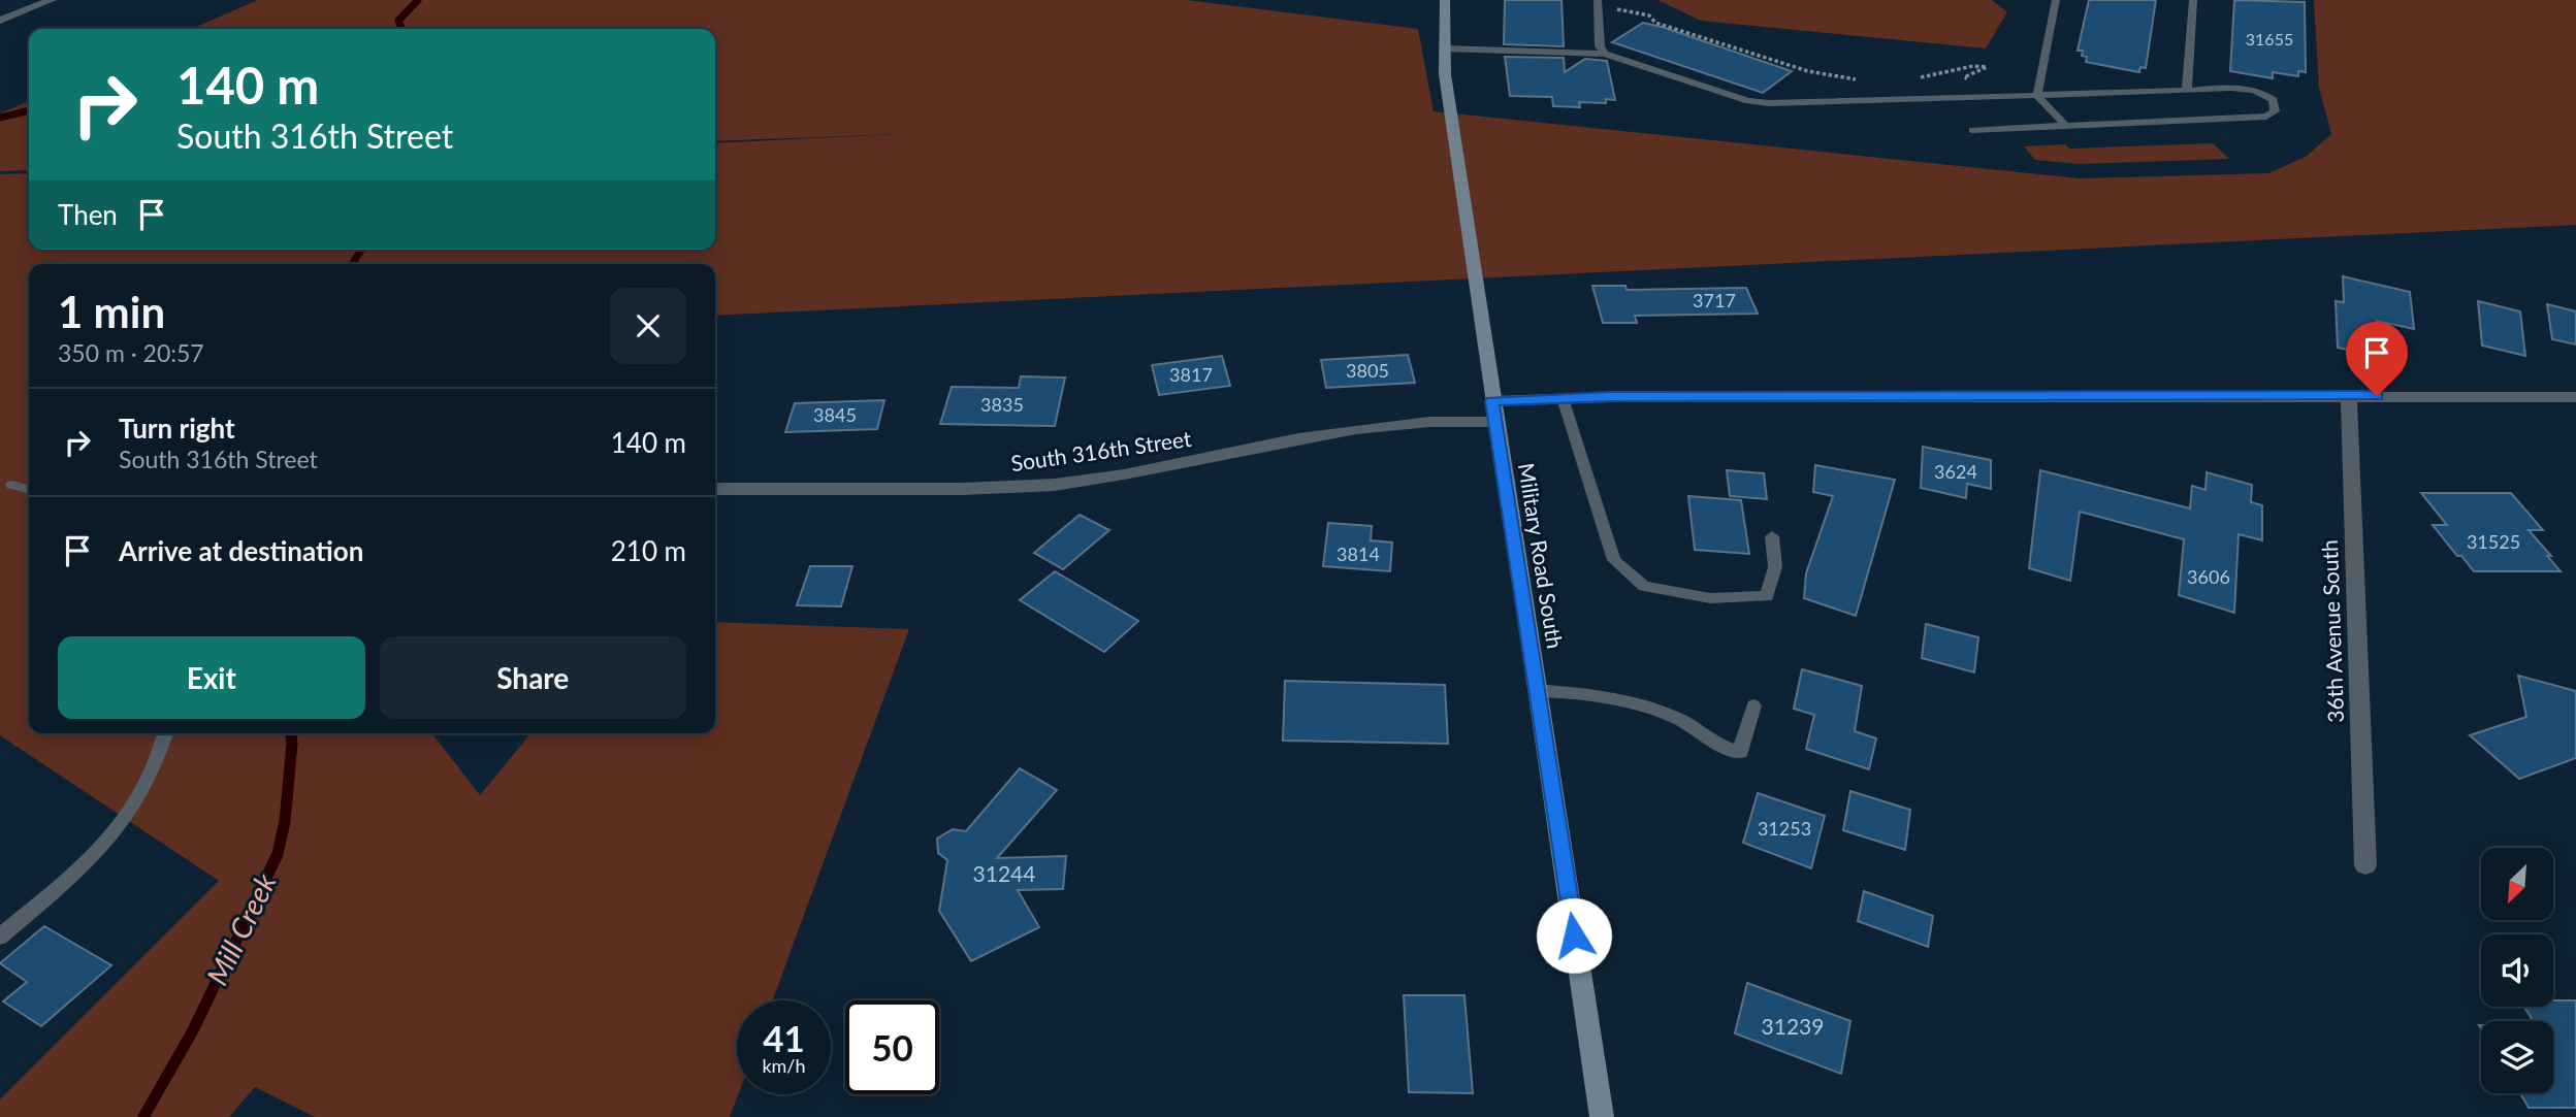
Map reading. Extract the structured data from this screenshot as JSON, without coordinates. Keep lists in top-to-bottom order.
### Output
{
  "streets": {
    "main road": ["Military Road South"],
    "street": ["South 316th Street", "36th Avenue South"]
  },
  "crossings": [
    ["South 316th Street", "Military Road South"]
  ],
  "water": ["Mill Creek"],
  "house_numbers": [
    "31655",
    "3717",
    "3805",
    "3817",
    "3835",
    "3845",
    "3624",
    "31525",
    "3814",
    "3606",
    "31253",
    "31244",
    "31239"
  ],
  "north": "bottom left",
  "page": {
    "turn": ["140 m", "South 316th Street"],
    "then": "Then",
    "heading": ["1 min", "350 m · 20:57"],
    "list": [
      {
        "name": "Turn right",
        "note": "South 316th Street",
        "value": "140 m"
      },
      {
        "name": "Arrive at destination",
        "value": "210 m"
      }
    ],
    "buttons": ["Exit", "Share"],
    "speed": "41 km/h",
    "limit": "50"
  }
}
